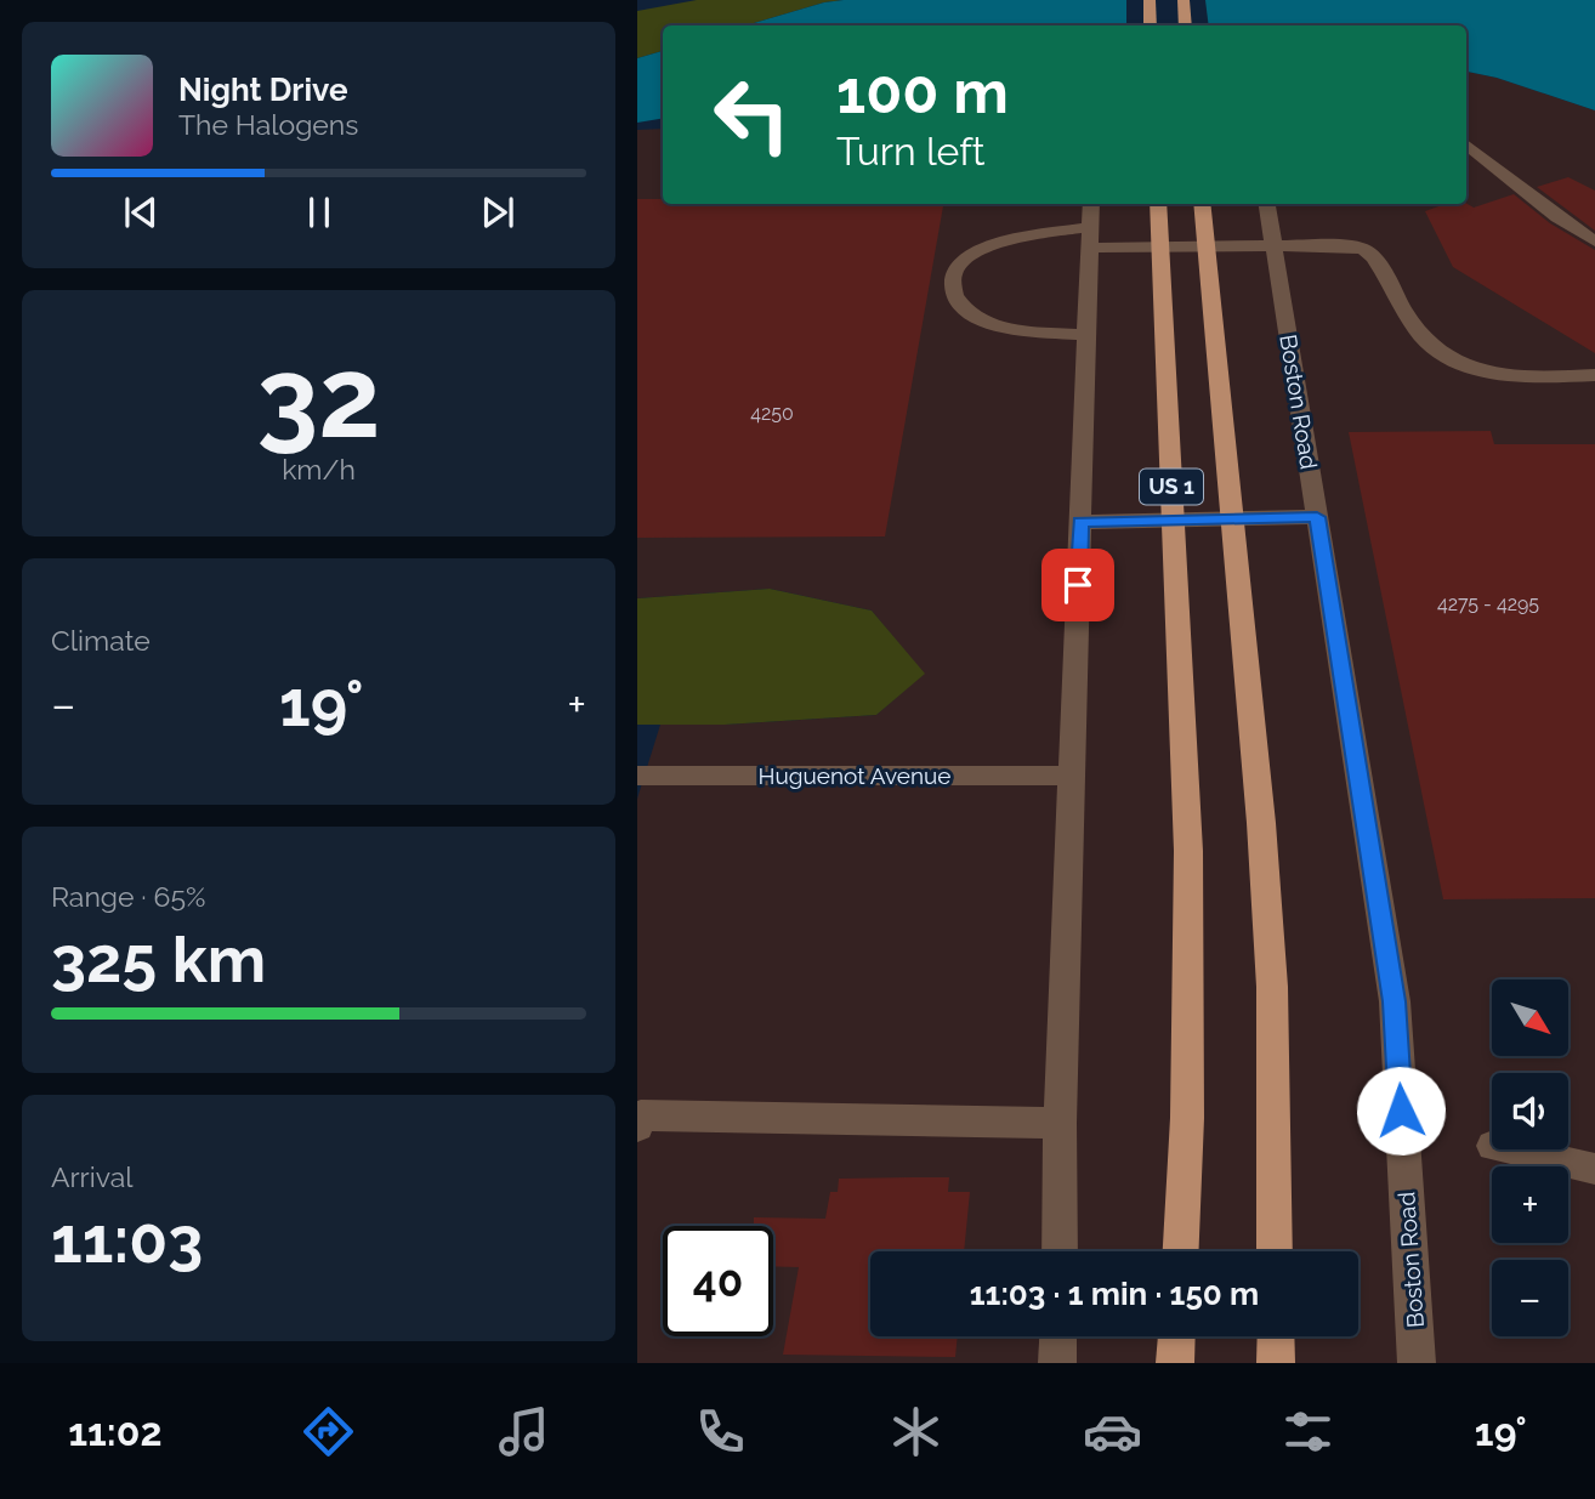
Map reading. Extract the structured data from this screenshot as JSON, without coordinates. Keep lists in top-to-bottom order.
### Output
{
  "streets": {
    "main road": ["US 1"],
    "street": ["Boston Road", "Huguenot Avenue"]
  },
  "house_numbers": ["4250", "4275 - 4295"],
  "north": "bottom right",
  "page": {
    "turn": ["100 m", "Turn left"],
    "song": ["Night Drive", "The Halogens"],
    "tile": [
      ["32", "km/h"],
      "Climate",
      ["Range · 65%", "325 km"],
      ["Arrival", "11:03"]
    ],
    "heat": ["−", "19°", "+"],
    "map_buttons": ["+", "−"],
    "limit": "40",
    "trip": "11:03 · 1 min · 150 m",
    "tabs": ["11:02", "19°"]
  }
}
